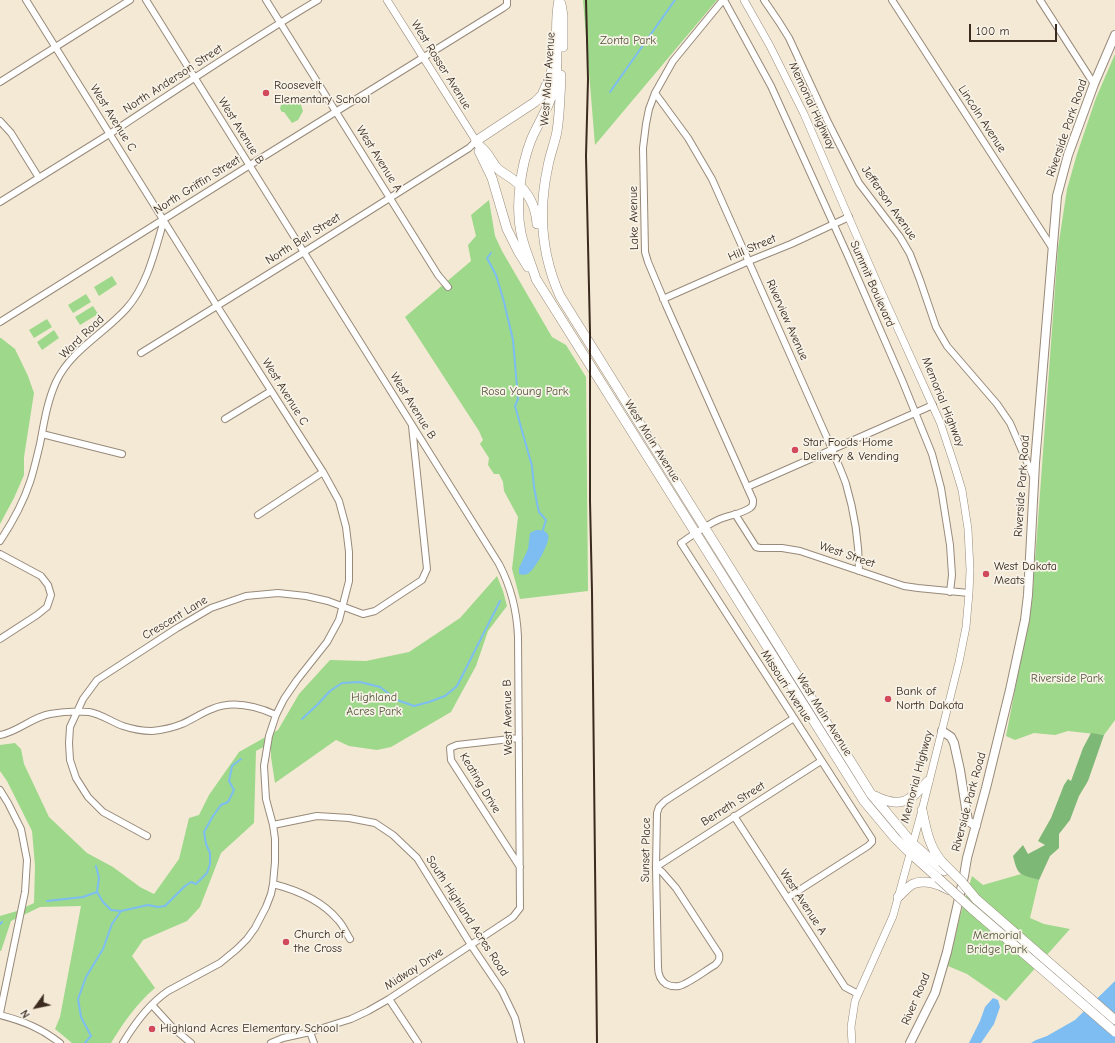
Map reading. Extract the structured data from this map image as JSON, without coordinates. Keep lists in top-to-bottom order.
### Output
{
  "streets": {
    "main road": [
      "West Main Avenue",
      "Memorial Highway",
      "Riverside Park Road",
      "River Road"
    ],
    "street": [
      "West Rosser Avenue",
      "North Anderson Street",
      "West Avenue C",
      "Lincoln Avenue",
      "West Avenue B",
      "West Avenue A",
      "North Griffin Street",
      "Jefferson Avenue",
      "Lake Avenue",
      "North Bell Street",
      "Hill Street",
      "Summit Boulevard",
      "Riverview Avenue",
      "Ward Road",
      "West Street",
      "Crescent Lane",
      "Missouri Avenue",
      "Keating Drive",
      "Berreth Street",
      "Sunset Place",
      "South Highland Acres Road",
      "Midway Drive"
    ]
  },
  "crossings": [
    ["West Rosser Avenue", "North Griffin Street"],
    ["West Rosser Avenue", "North Bell Street"],
    ["North Anderson Street", "West Avenue C"],
    ["North Anderson Street", "West Avenue B"],
    ["North Anderson Street", "West Avenue A"],
    ["West Main Avenue", "Memorial Highway"],
    ["West Main Avenue", "Missouri Avenue"],
    ["Memorial Highway", "Hill Street"],
    ["Memorial Highway", "West Street"],
    ["West Avenue C", "North Griffin Street"],
    ["West Avenue C", "North Bell Street"],
    ["West Avenue C", "Ward Road"],
    ["West Avenue C", "Crescent Lane"],
    ["West Avenue C", "South Highland Acres Road"],
    ["Lincoln Avenue", "Riverside Park Road"],
    ["Riverside Park Road", "Jefferson Avenue"],
    ["Riverside Park Road", "River Road"],
    ["West Avenue B", "North Griffin Street"],
    ["West Avenue B", "North Bell Street"],
    ["West Avenue B", "Crescent Lane"],
    ["West Avenue B", "Keating Drive"],
    ["West Avenue B", "Midway Drive"],
    ["West Avenue A", "North Griffin Street"],
    ["West Avenue A", "North Bell Street"],
    ["West Avenue A", "Missouri Avenue"],
    ["West Avenue A", "Berreth Street"],
    ["North Griffin Street", "Ward Road"],
    ["Lake Avenue", "Hill Street"],
    ["Lake Avenue", "Summit Boulevard"],
    ["Lake Avenue", "Riverview Avenue"],
    ["Lake Avenue", "West Street"],
    ["Hill Street", "Summit Boulevard"],
    ["Hill Street", "Riverview Avenue"],
    ["Summit Boulevard", "West Street"],
    ["Riverview Avenue", "West Street"],
    ["Missouri Avenue", "Berreth Street"],
    ["Missouri Avenue", "Sunset Place"],
    ["Keating Drive", "Midway Drive"],
    ["Berreth Street", "Sunset Place"],
    ["South Highland Acres Road", "Midway Drive"]
  ],
  "parks": [
    "Zonta Park",
    "Rosa Young Park",
    "Riverside Park",
    "Highland Acres Park",
    "Memorial Bridge Park"
  ],
  "places": [
    "Roosevelt Elementary School",
    "Star Foods Home Delivery & Vending",
    "West Dakota Meats",
    "Bank of North Dakota",
    "Church of the Cross",
    "Highland Acres Elementary School"
  ],
  "scale_bar": "100 m",
  "north": "bottom left"
}
